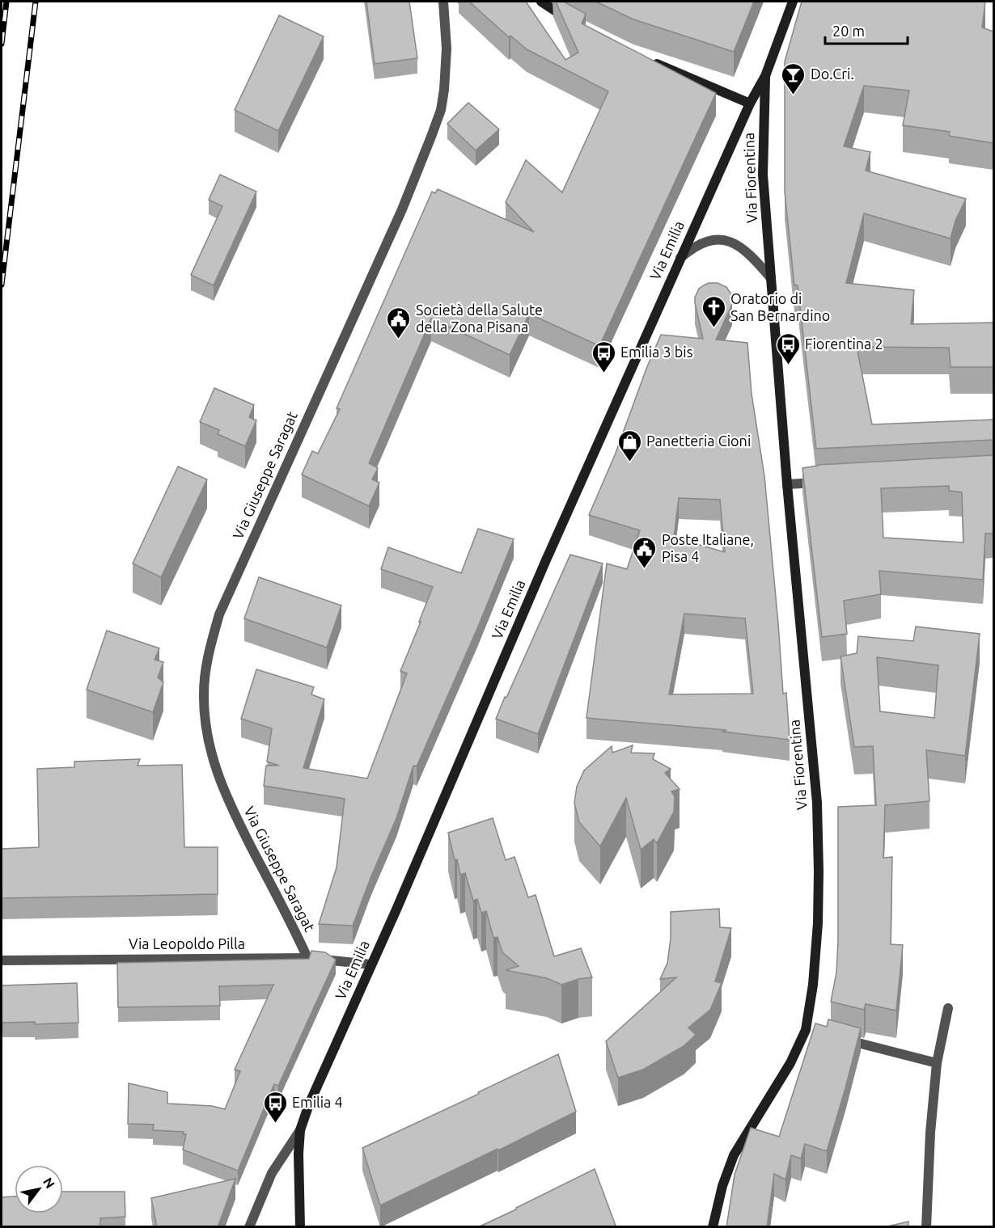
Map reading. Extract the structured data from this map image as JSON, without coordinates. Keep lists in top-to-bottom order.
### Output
{
  "streets": {
    "main road": ["Via Fiorentina", "Via Emilia"],
    "street": ["Via Giuseppe Saragat", "Via Leopoldo Pilla"]
  },
  "crossings": [
    ["Via Fiorentina", "Via Emilia"],
    ["Via Emilia", "Via Leopoldo Pilla"],
    ["Via Giuseppe Saragat", "Via Leopoldo Pilla"]
  ],
  "places": {
    "bar": ["Do.Cri."],
    "church": ["Oratorio di San Bernardino"],
    "public building": ["Società della Salute della Zona Pisana", "Poste Italiane, Pisa 4"],
    "bus stop": ["Fiorentina 2", "Emilia 3 bis", "Emilia 4"],
    "shop": ["Panetteria Cioni"]
  },
  "scale_bar": "20 m",
  "north": "top right"
}
